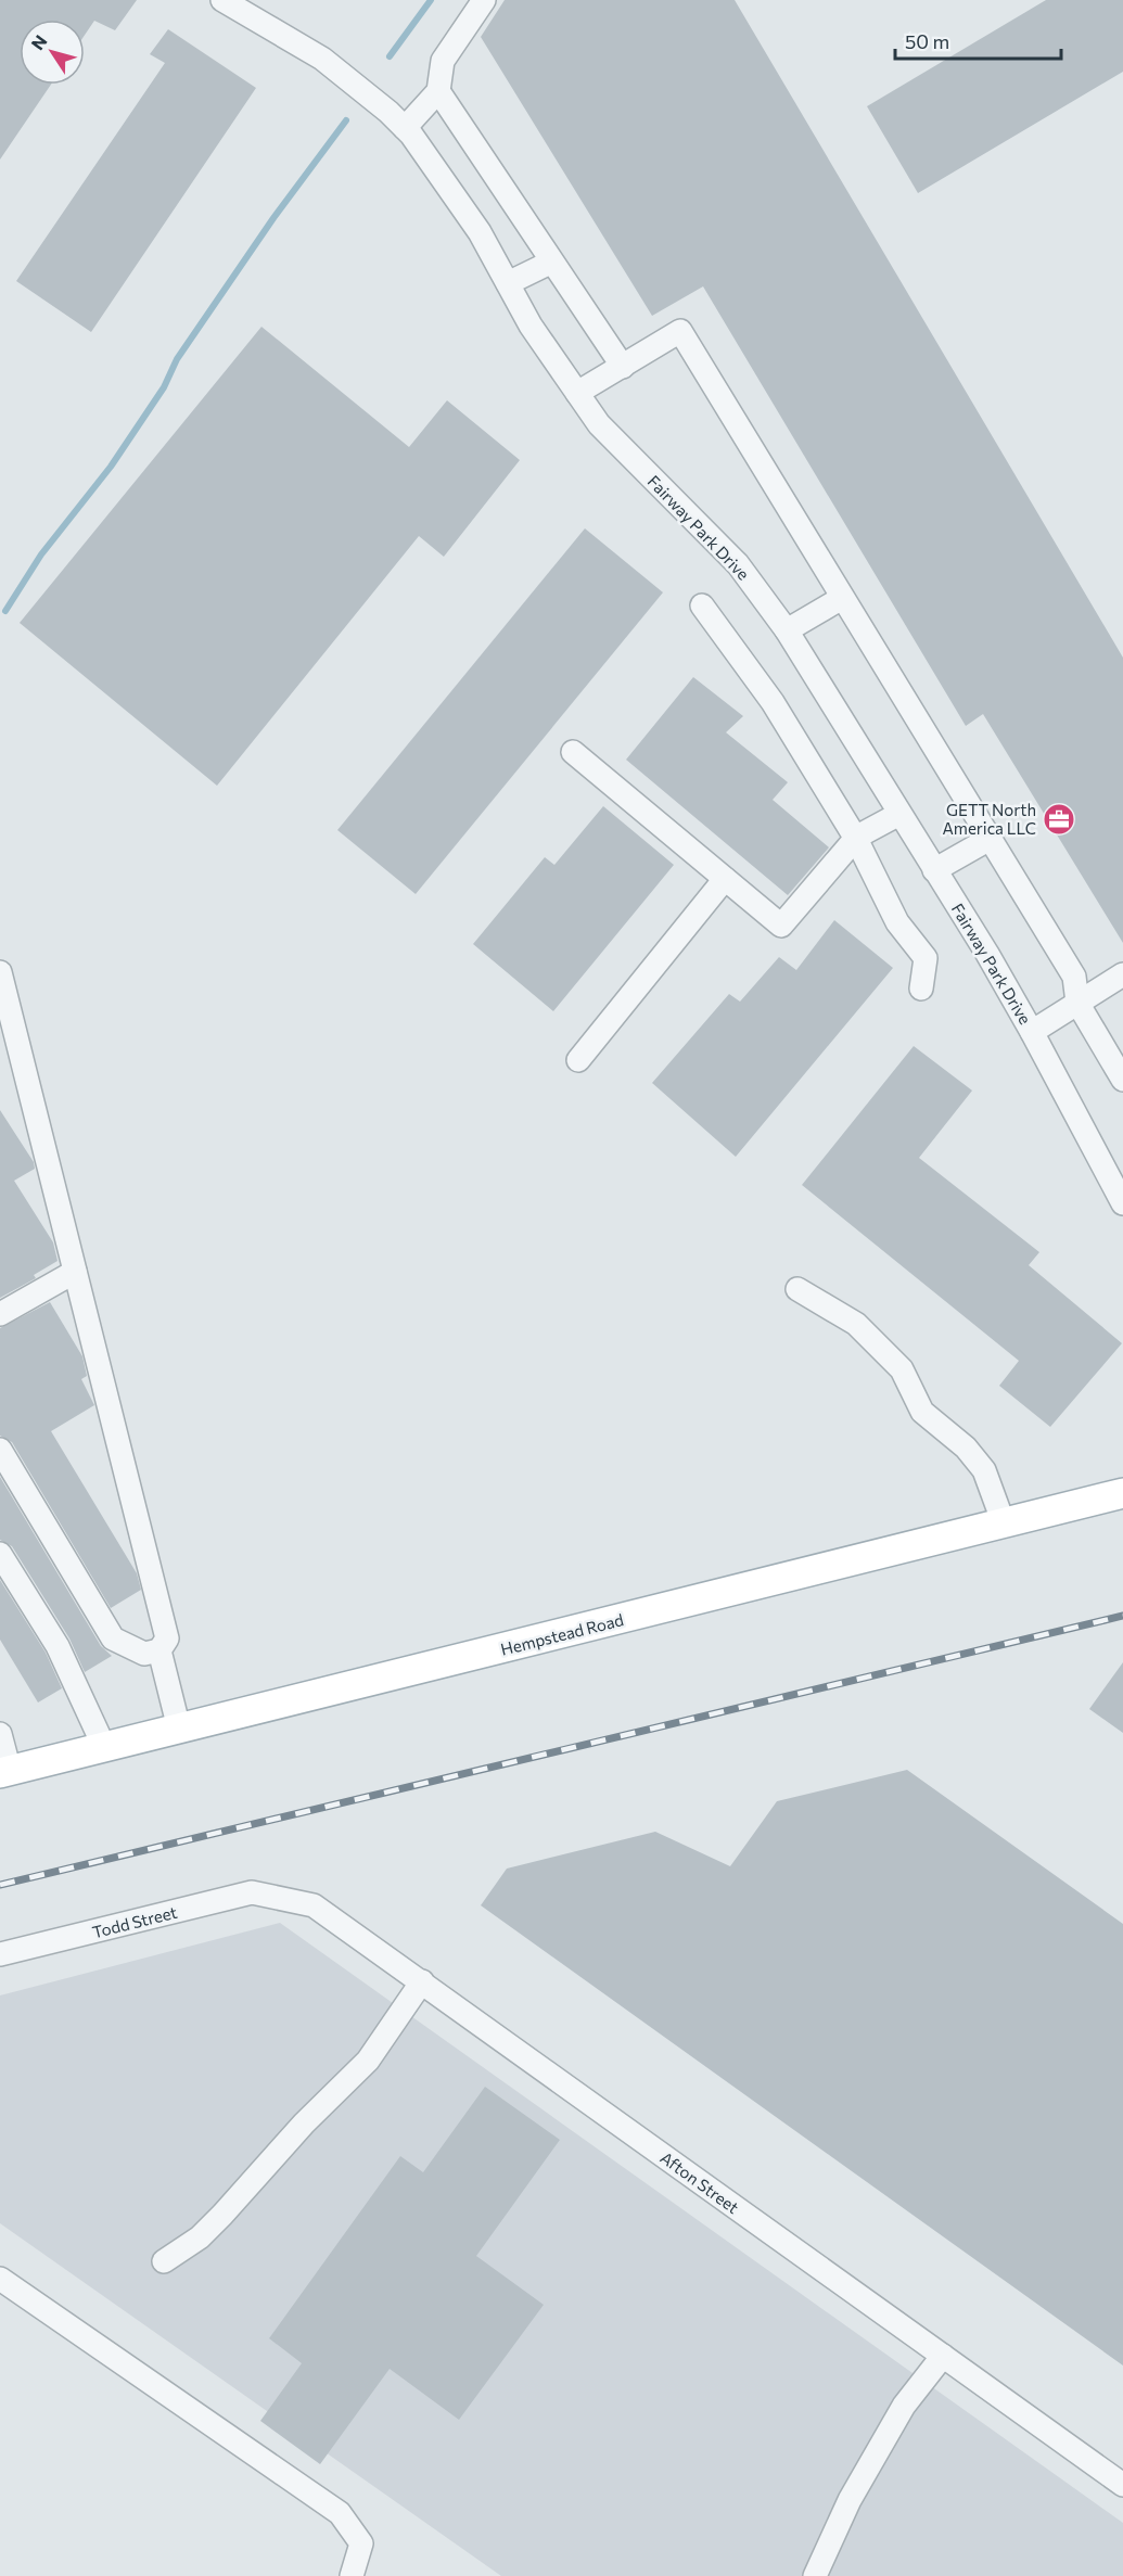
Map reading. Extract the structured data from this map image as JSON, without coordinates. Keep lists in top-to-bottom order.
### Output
{
  "streets": {
    "main road": ["Hempstead Road"],
    "street": ["Fairway Park Drive", "Todd Street", "Afton Street"]
  },
  "crossings": [
    ["Todd Street", "Afton Street"]
  ],
  "places": {
    "office": ["GETT North America LLC"]
  },
  "scale_bar": "50 m",
  "north": "top left"
}
